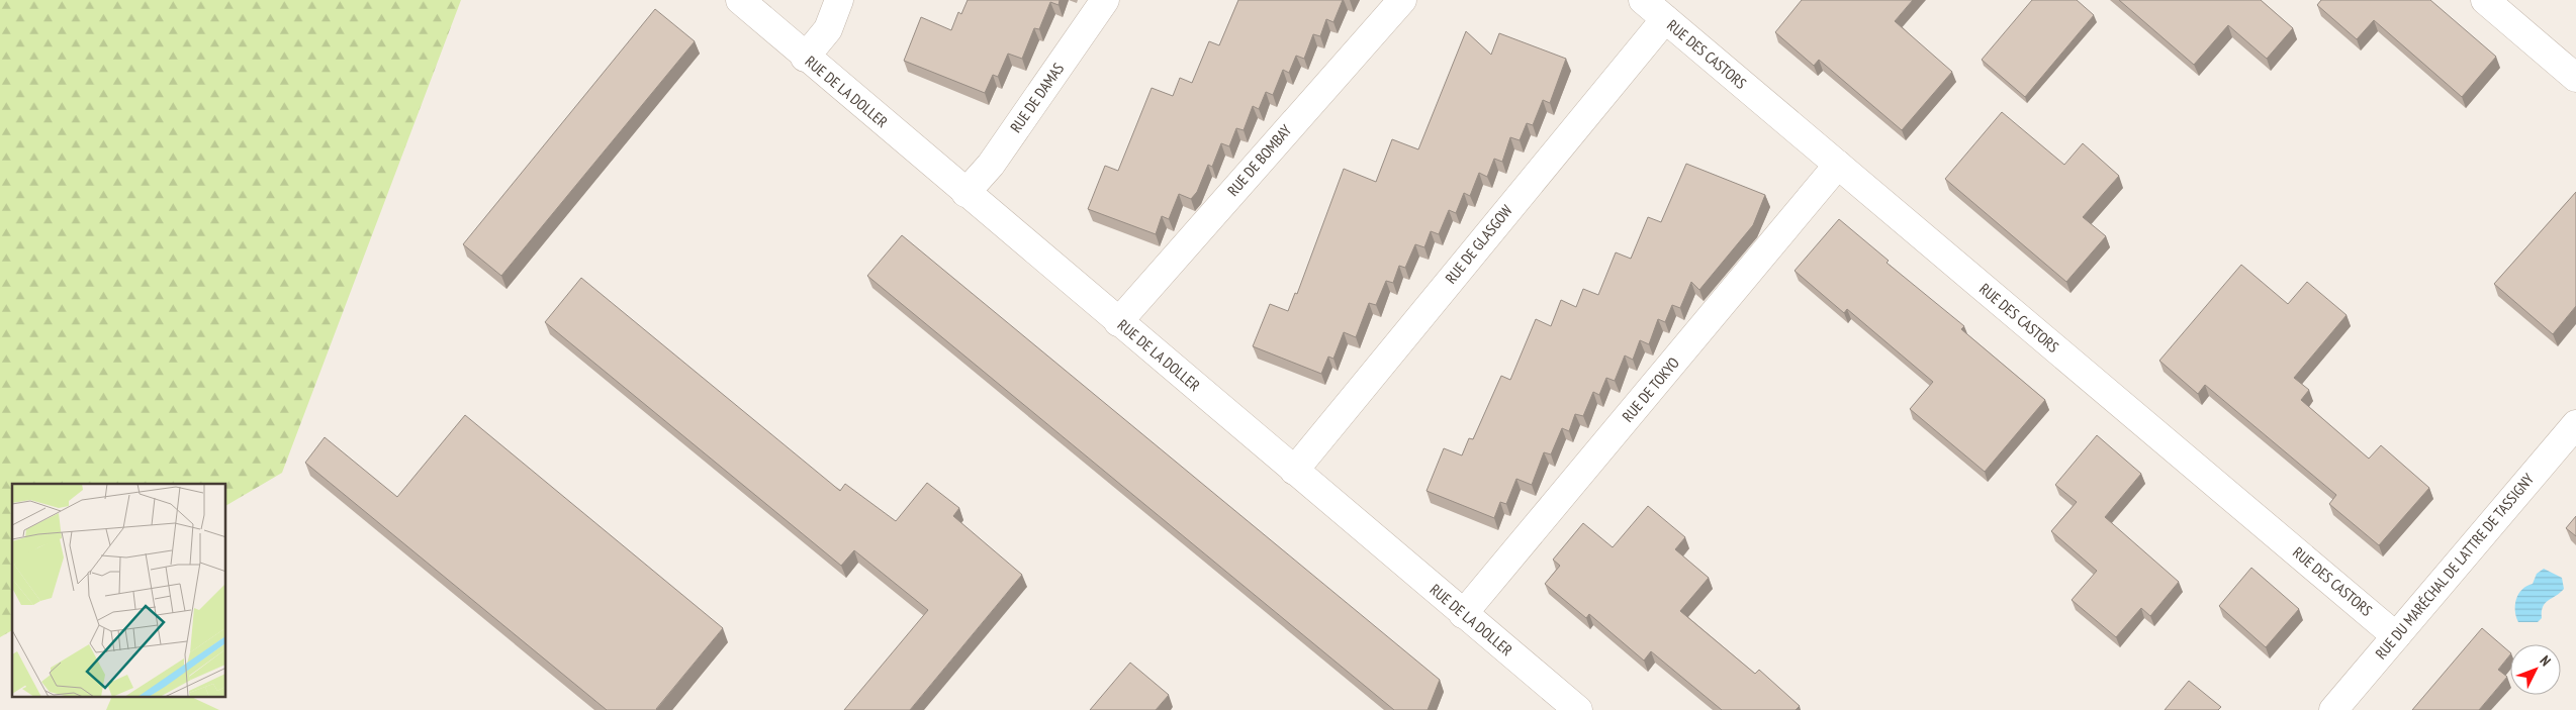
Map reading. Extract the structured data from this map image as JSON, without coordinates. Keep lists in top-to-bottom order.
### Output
{
  "streets": {
    "street": [
      "RUE DES CASTORS",
      "RUE DE LA DOLLER",
      "RUE DE DAMAS",
      "RUE DE BOMBAY",
      "RUE DE GLASGOW",
      "RUE DE TOKYO",
      "RUE DU MARÉCHAL DE LATTRE DE TASSIGNY"
    ]
  },
  "crossings": [
    ["RUE DES CASTORS", "RUE DE GLASGOW"],
    ["RUE DES CASTORS", "RUE DE TOKYO"],
    ["RUE DES CASTORS", "RUE DU MARÉCHAL DE LATTRE DE TASSIGNY"],
    ["RUE DE LA DOLLER", "RUE DE DAMAS"],
    ["RUE DE LA DOLLER", "RUE DE BOMBAY"],
    ["RUE DE LA DOLLER", "RUE DE GLASGOW"],
    ["RUE DE LA DOLLER", "RUE DE TOKYO"]
  ],
  "north": "top right"
}
